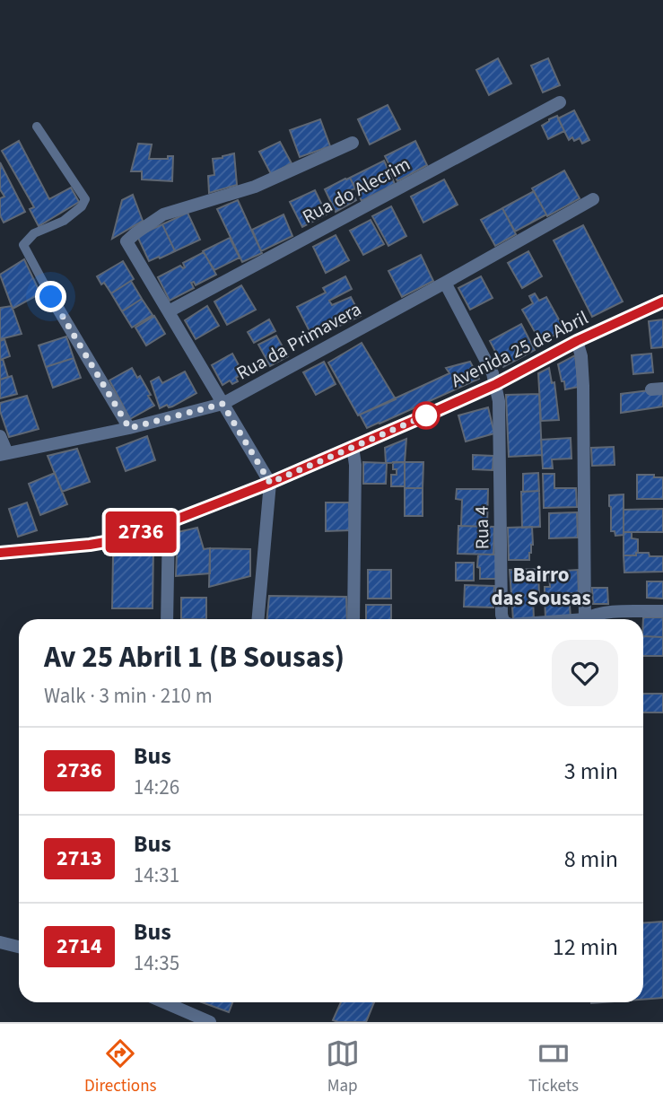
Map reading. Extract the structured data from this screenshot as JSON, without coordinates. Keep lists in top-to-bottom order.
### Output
{
  "streets": {
    "street": [
      "Rua do Alecrim",
      "Rua da Primavera",
      "Avenida 25 de Abril",
      "Rua 4"
    ]
  },
  "crossings": [
    ["Avenida 25 de Abril", "Rua 4"]
  ],
  "districts": ["Bairro das Sousas"],
  "lines": ["bus line 2736"],
  "page": {
    "on_map": "2736",
    "heading": ["Av 25 Abril 1 (B Sousas)", "Walk · 3 min · 210 m"],
    "list": [
      {
        "mark": "2736",
        "name": "Bus",
        "note": "14:26",
        "value": "3 min"
      },
      {
        "mark": "2713",
        "name": "Bus",
        "note": "14:31",
        "value": "8 min"
      },
      {
        "mark": "2714",
        "name": "Bus",
        "note": "14:35",
        "value": "12 min"
      }
    ],
    "tabs": ["Directions", "Map", "Tickets"]
  }
}
